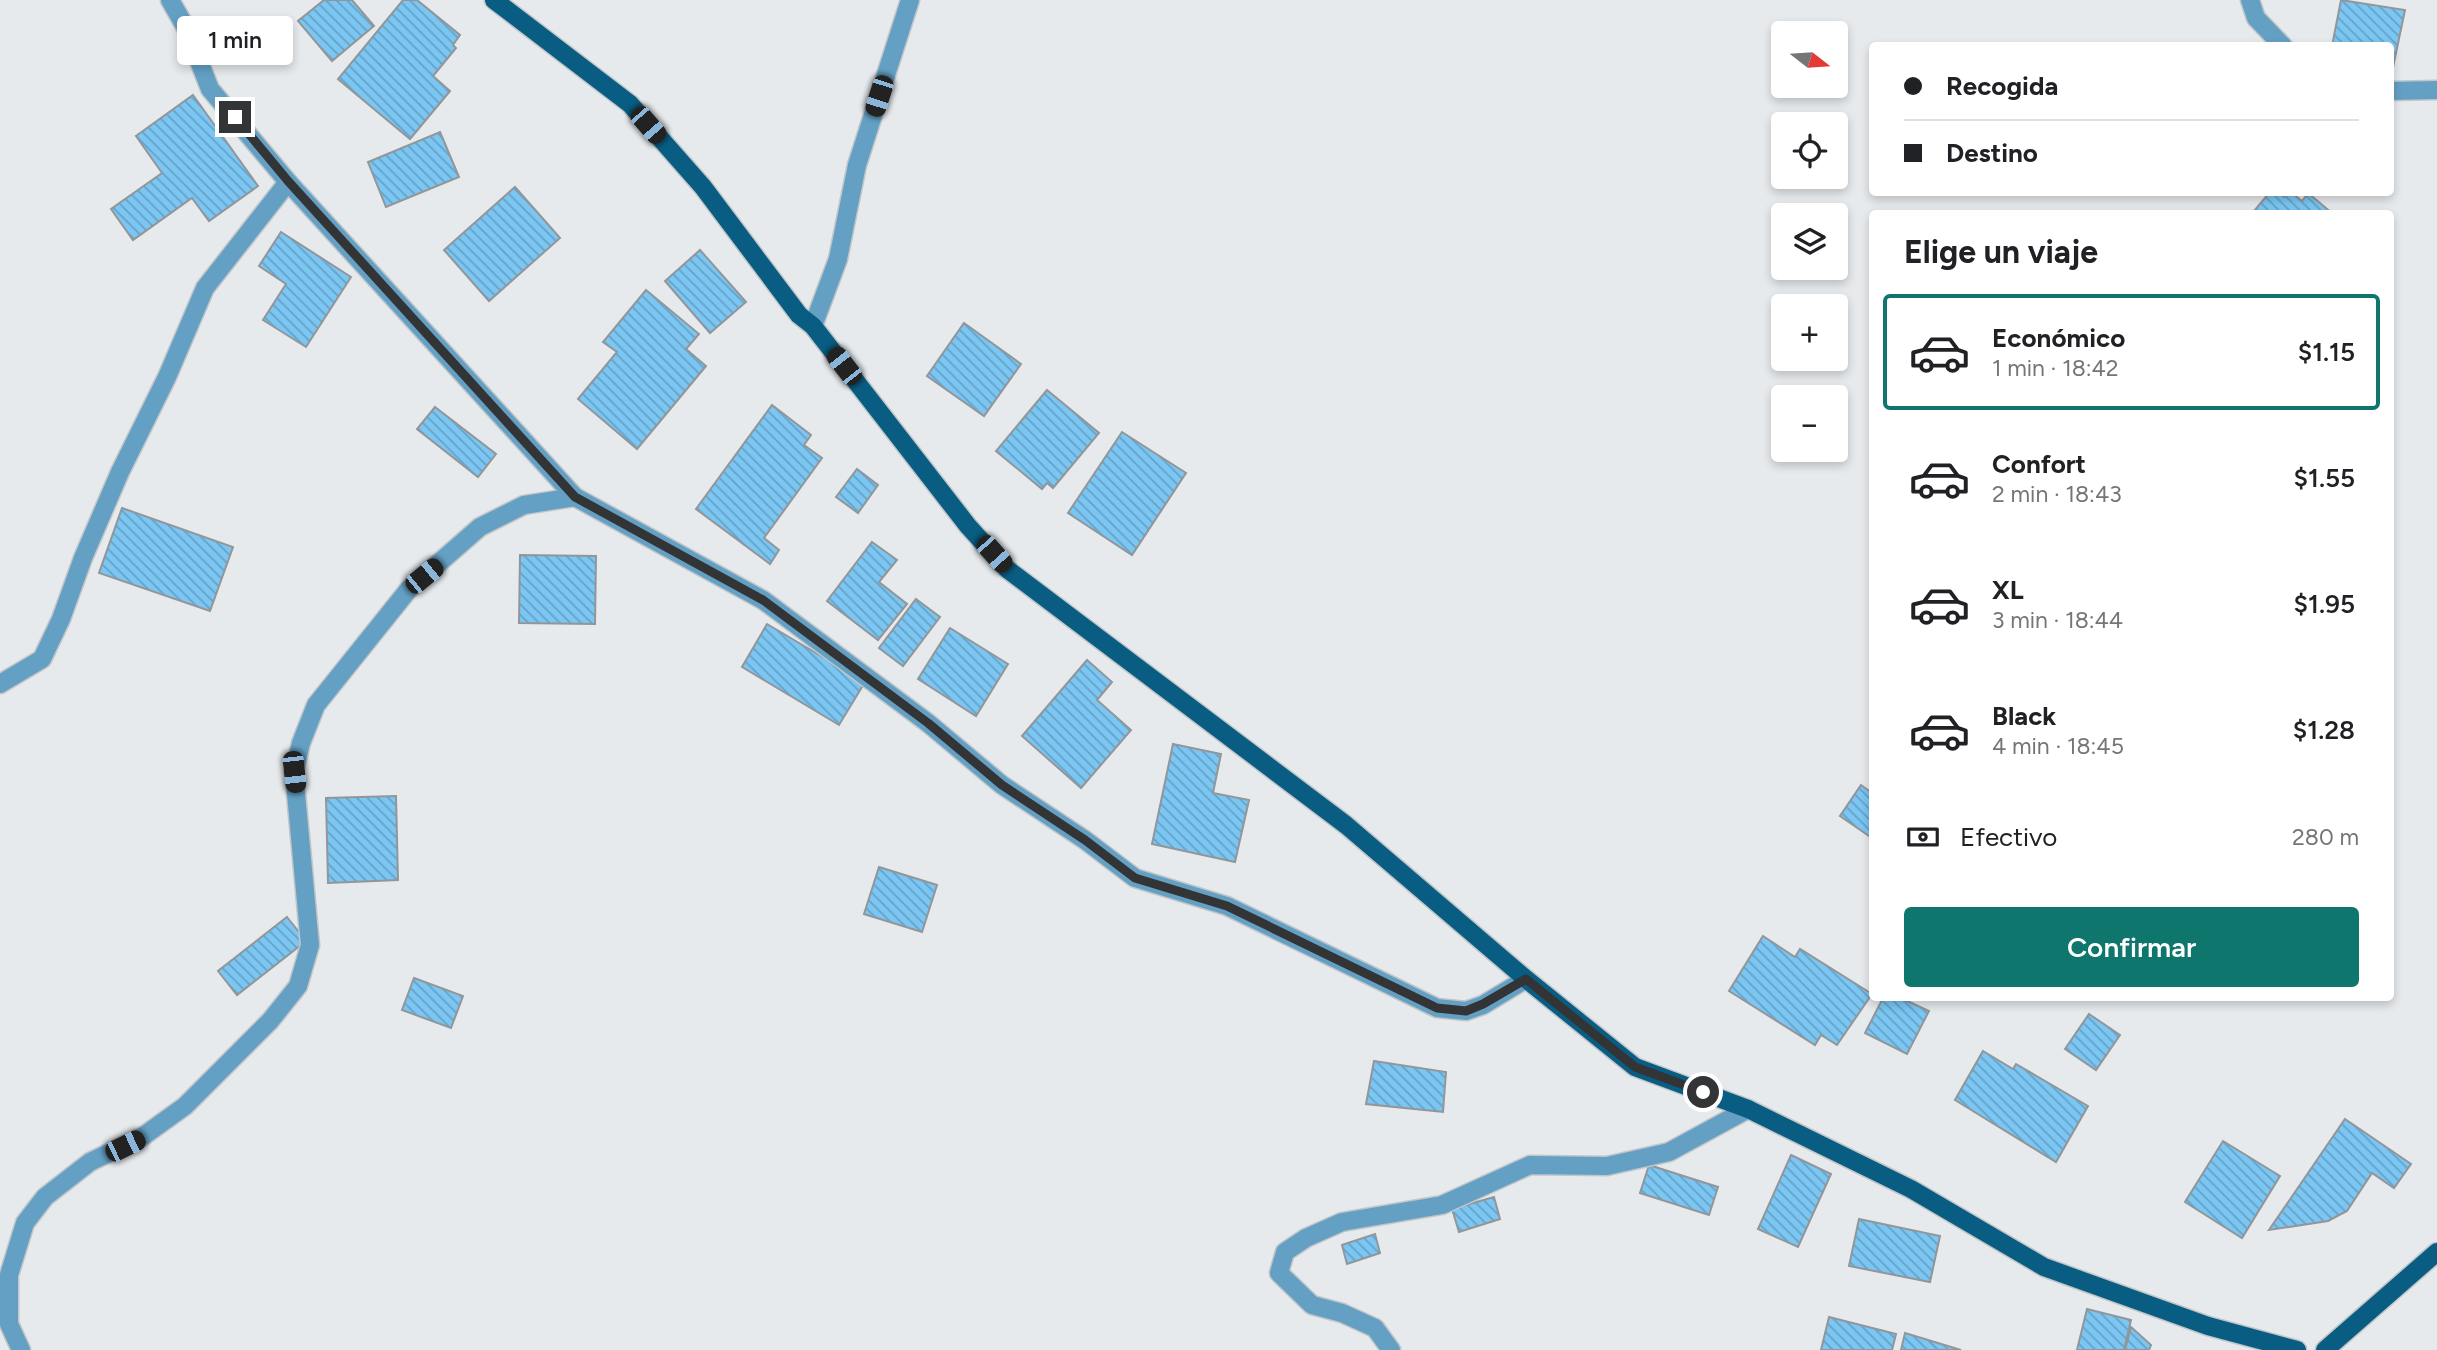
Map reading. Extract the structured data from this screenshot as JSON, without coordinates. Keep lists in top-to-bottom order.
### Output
{
  "north": "right",
  "page": {
    "bubble": "1 min",
    "map_buttons": ["+", "−"],
    "banner": ["Recogida", "Destino"],
    "heading": "Elige un viaje",
    "list": [
      {
        "name": "Económico",
        "note": "1 min · 18:42",
        "value": "$1.15"
      },
      {
        "name": "Confort",
        "note": "2 min · 18:43",
        "value": "$1.55"
      },
      {
        "name": "XL",
        "note": "3 min · 18:44",
        "value": "$1.95"
      },
      {
        "name": "Black",
        "note": "4 min · 18:45",
        "value": "$1.28"
      }
    ],
    "pay": ["Efectivo", "280 m"],
    "buttons": "Confirmar"
  }
}
